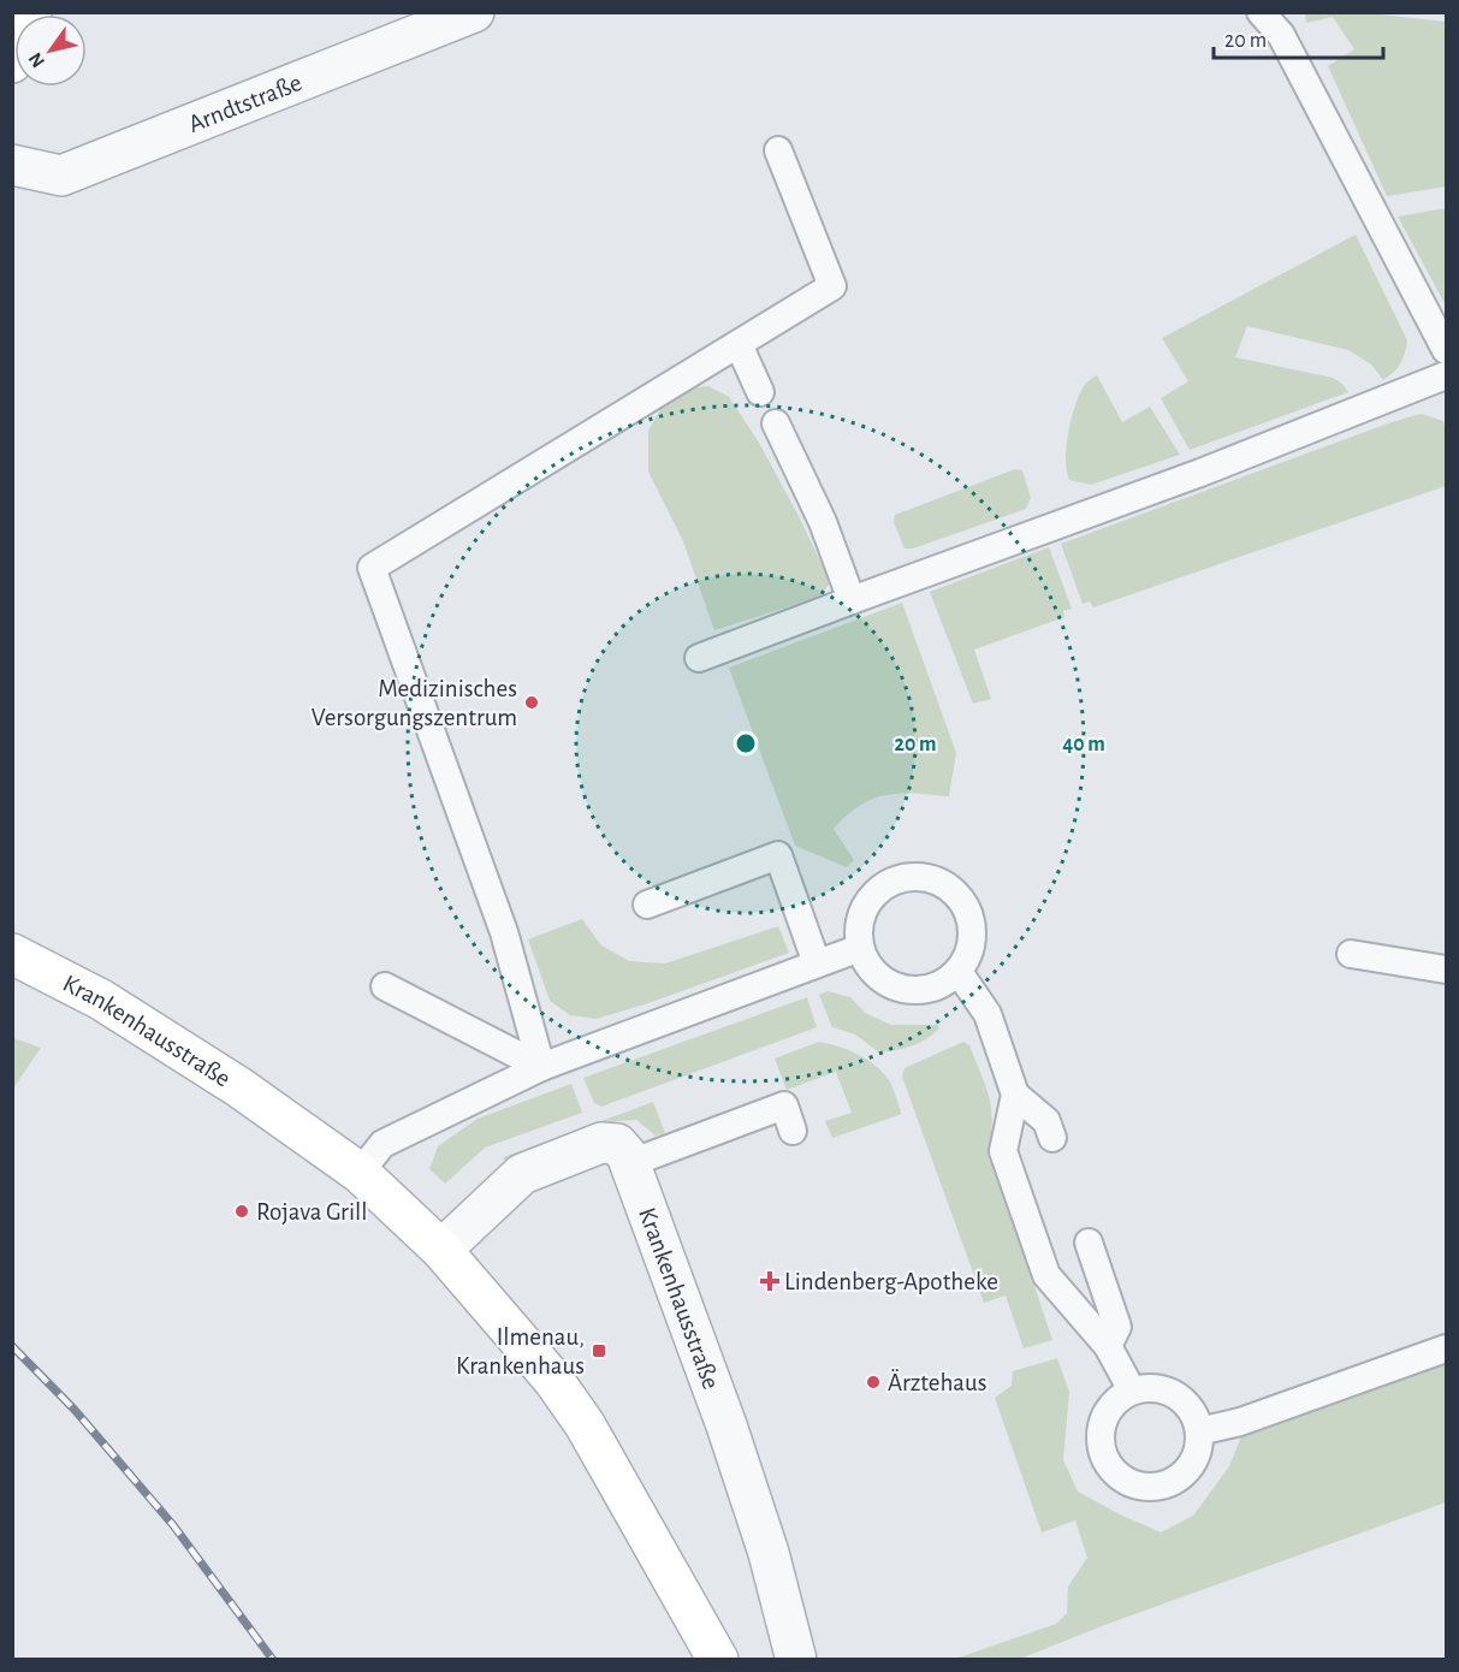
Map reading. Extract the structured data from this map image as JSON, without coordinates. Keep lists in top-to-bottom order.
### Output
{
  "streets": {
    "street": ["Arndtstraße", "Krankenhausstraße"]
  },
  "places": {
    "other": ["Medizinisches Versorgungszentrum", "Rojava Grill", "Ärztehaus"],
    "health": ["Lindenberg-Apotheke"],
    "transit": ["Ilmenau, Krankenhaus"]
  },
  "scale_bar": "20 m",
  "north": "bottom left",
  "rings": ["20 m", "40 m"]
}
